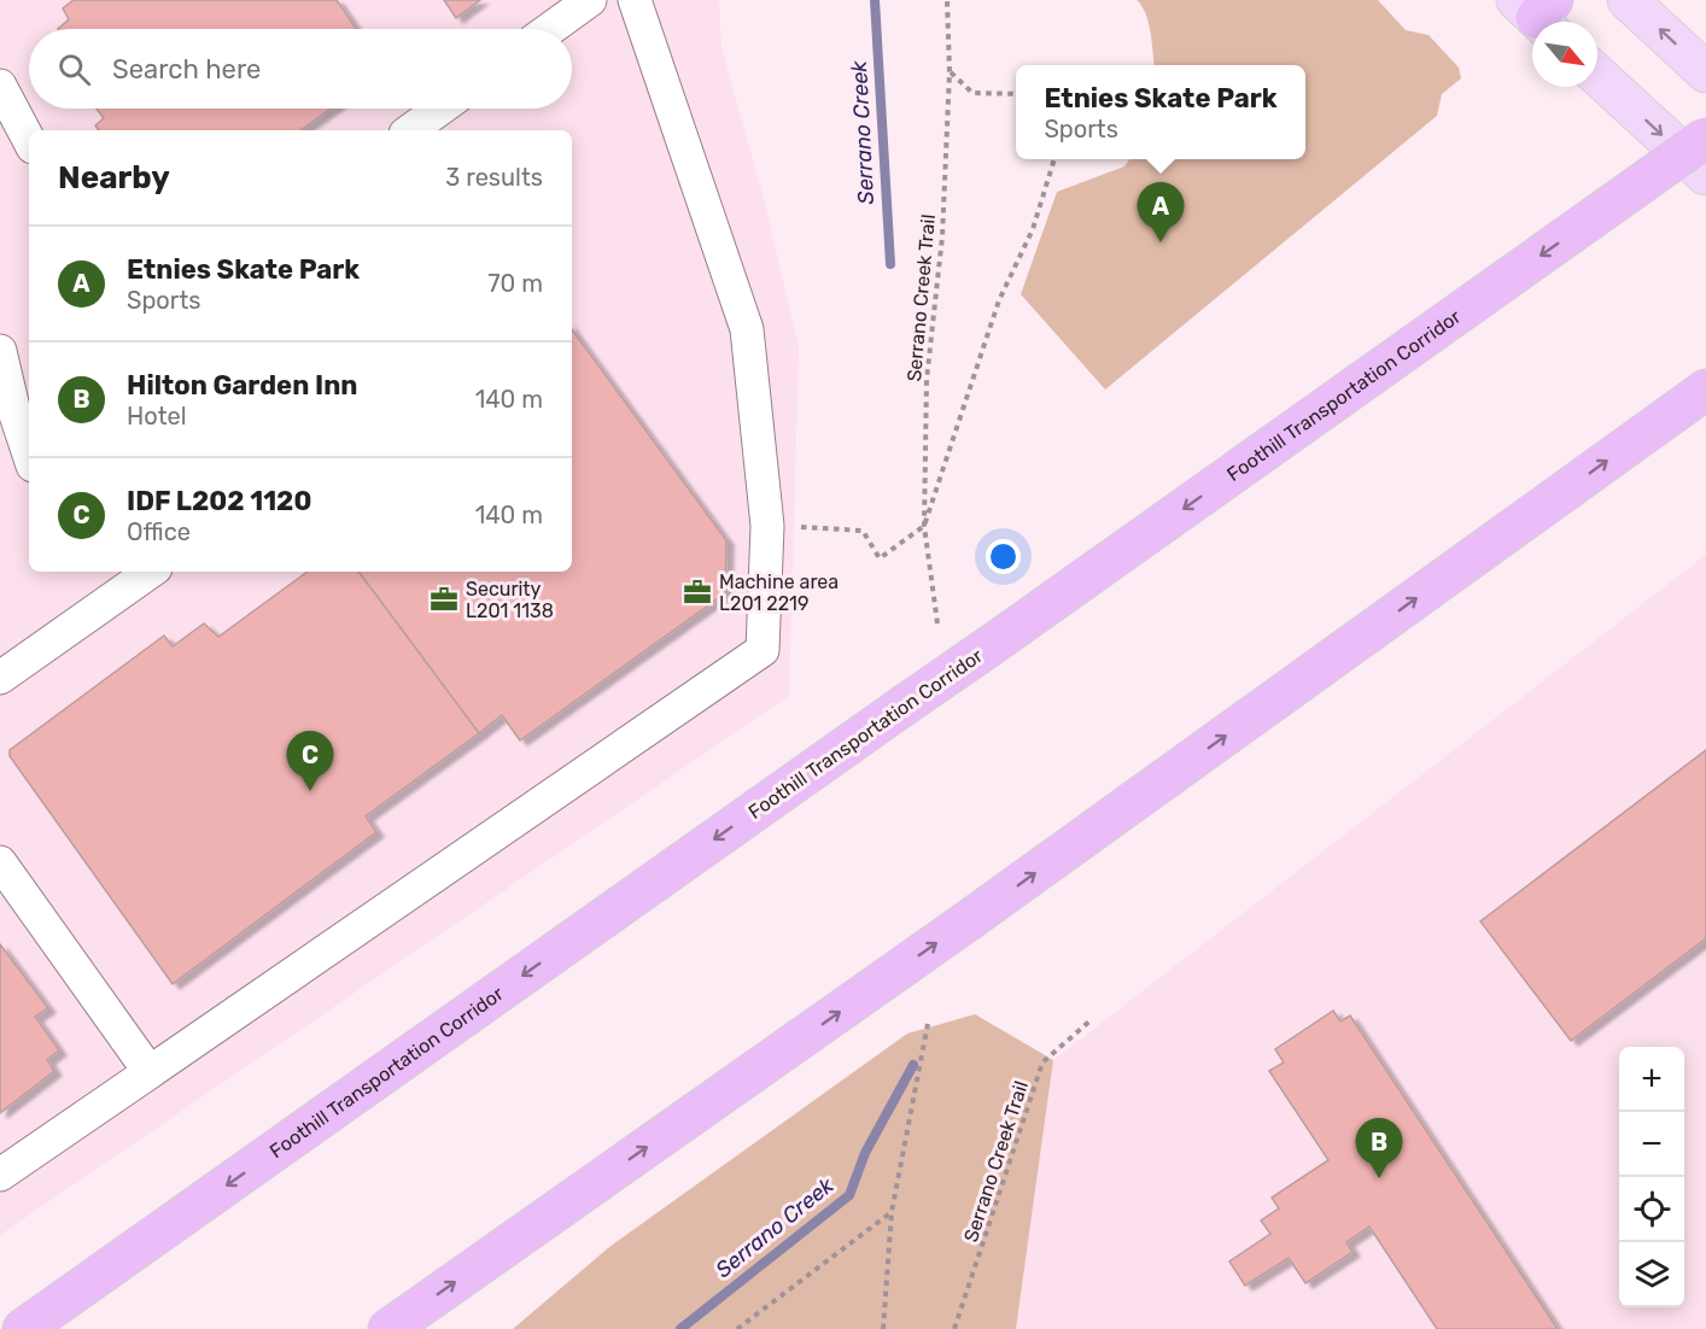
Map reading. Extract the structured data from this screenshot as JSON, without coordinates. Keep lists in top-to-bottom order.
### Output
{
  "streets": {
    "highway": ["Foothill Transportation Corridor"],
    "path": ["Serrano Creek Trail"]
  },
  "water": ["Serrano Creek"],
  "places": {
    "office": ["Machine area L201 2219", "Security L201 1138"]
  },
  "north": "bottom right",
  "page": {
    "search": "Search here",
    "popup": ["Etnies Skate Park", "Sports"],
    "heading": ["Nearby", "3 results"],
    "pins": ["A", "C", "B"],
    "list": [
      {
        "mark": "A",
        "name": "Etnies Skate Park",
        "note": "Sports",
        "value": "70 m"
      },
      {
        "mark": "B",
        "name": "Hilton Garden Inn",
        "note": "Hotel",
        "value": "140 m"
      },
      {
        "mark": "C",
        "name": "IDF L202 1120",
        "note": "Office",
        "value": "140 m"
      }
    ],
    "map_buttons": ["+", "−"]
  }
}
